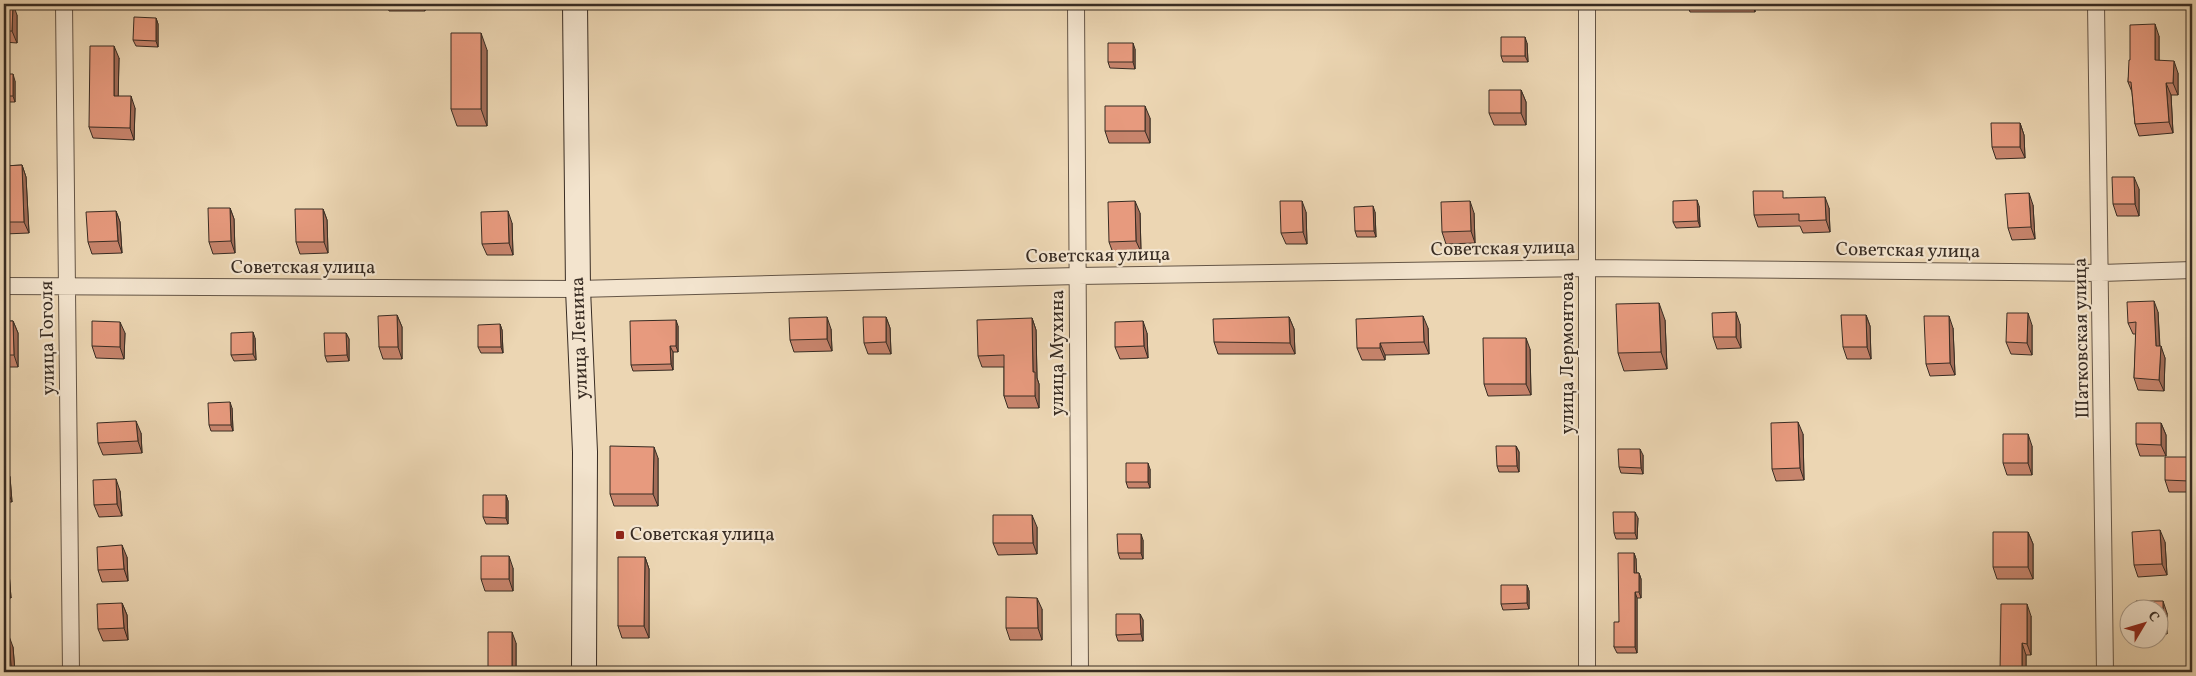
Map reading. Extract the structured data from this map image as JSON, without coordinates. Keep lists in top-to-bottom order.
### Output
{
  "streets": {
    "main road": ["улица Ленина"],
    "street": [
      "Советская улица",
      "улица Гоголя",
      "Шатковская улица",
      "улица Мухина",
      "улица Лермонтова"
    ]
  },
  "crossings": [
    ["Советская улица", "улица Гоголя"],
    ["Советская улица", "улица Ленина"],
    ["Советская улица", "Шатковская улица"],
    ["Советская улица", "улица Мухина"],
    ["Советская улица", "улица Лермонтова"]
  ],
  "places": {
    "transit": ["Советская улица"]
  },
  "north": "top right"
}
